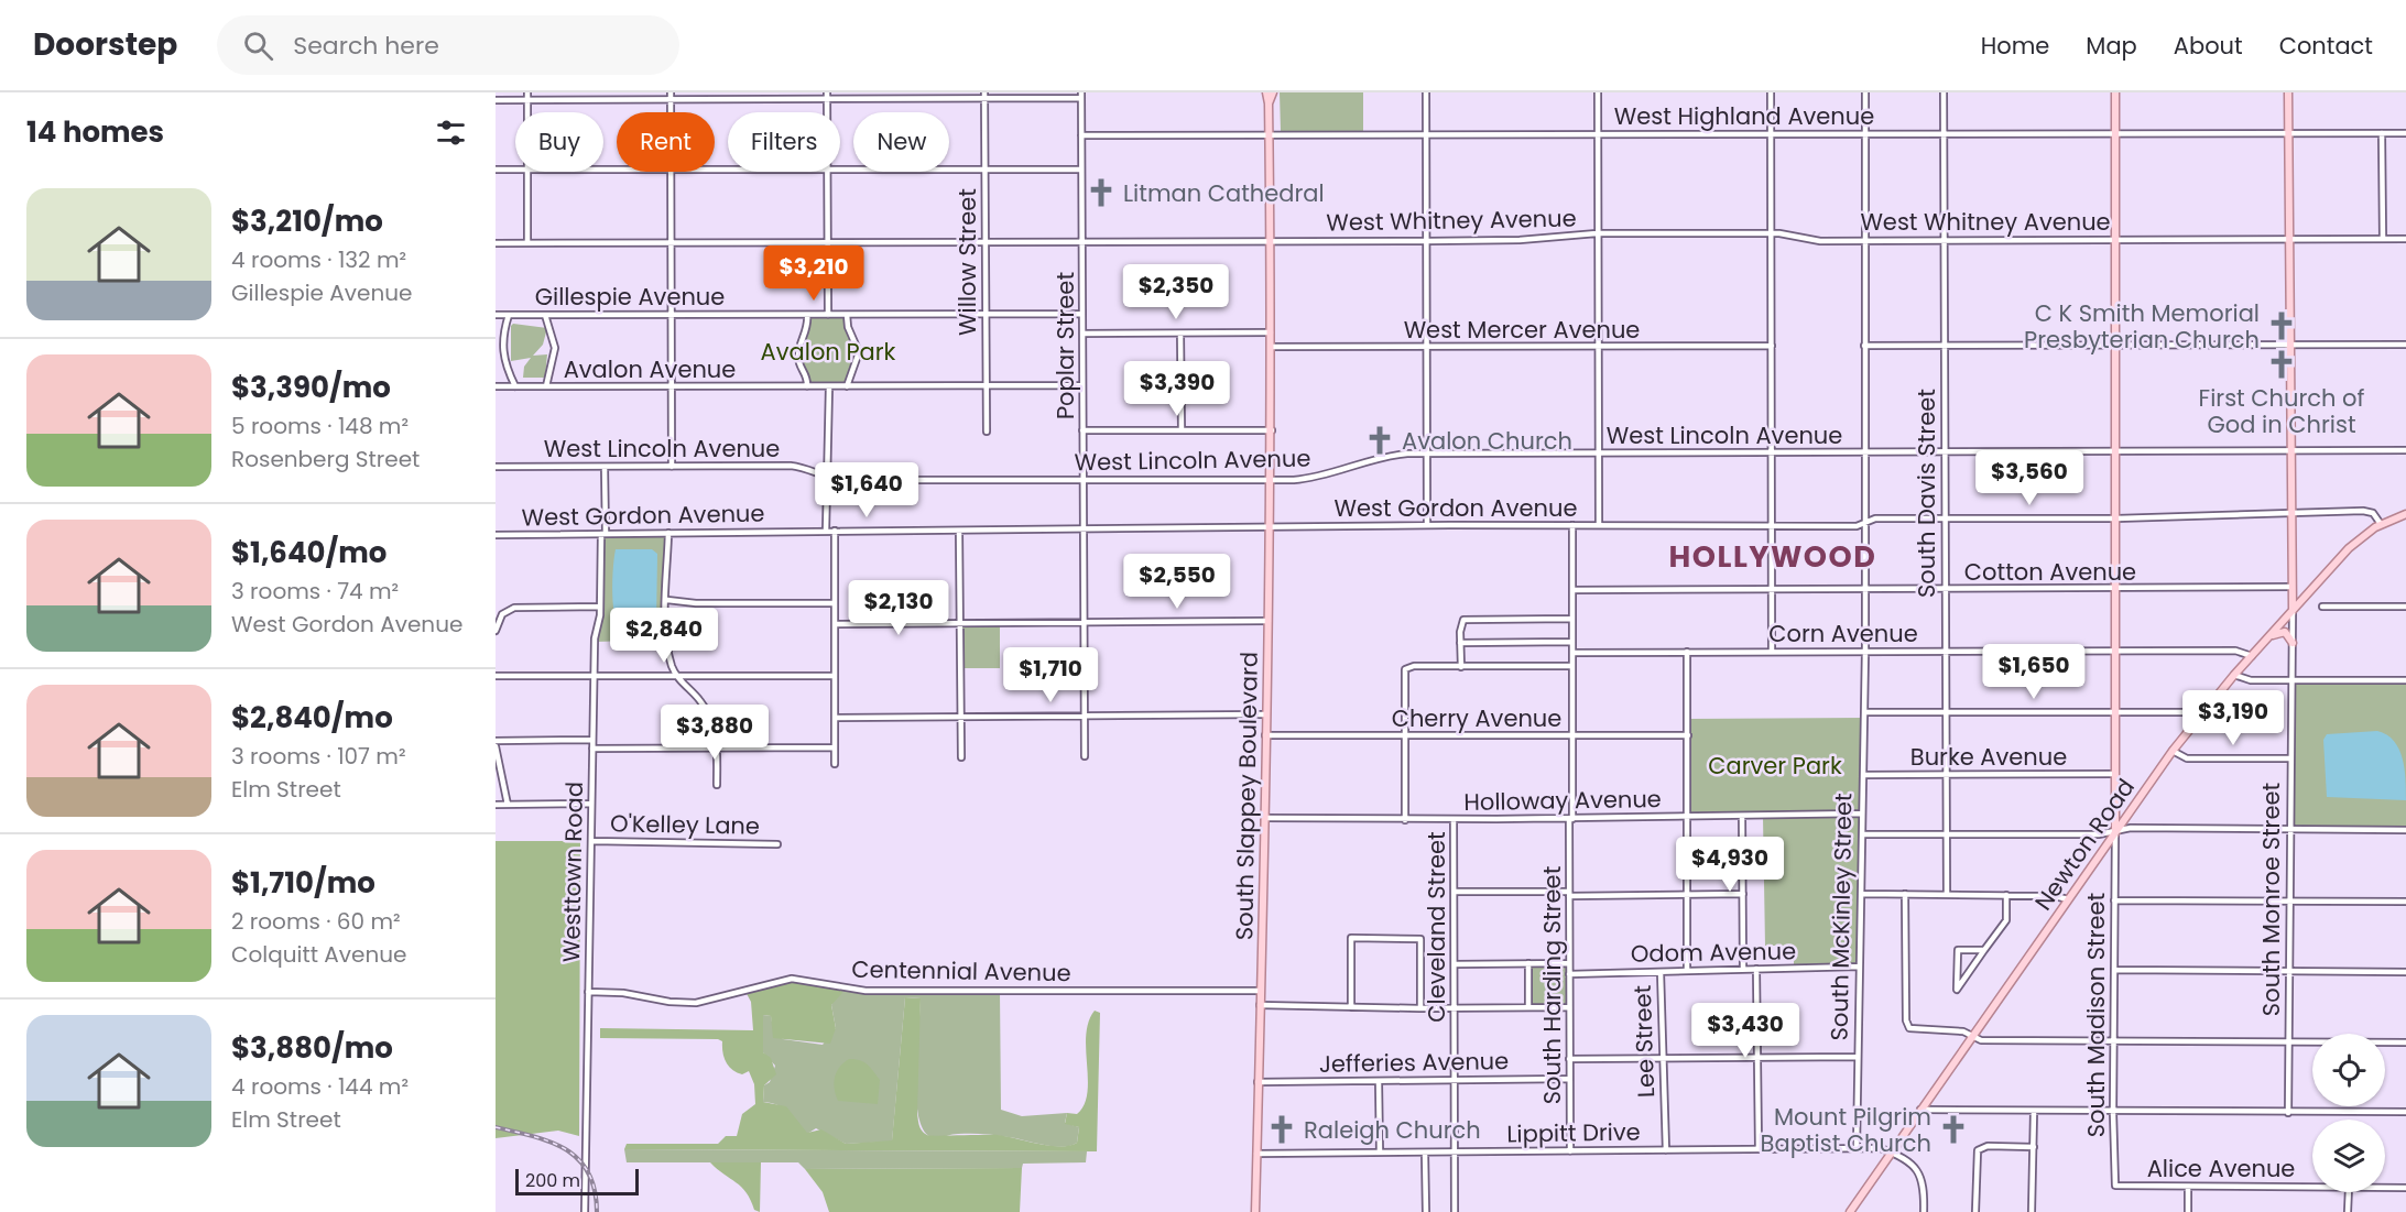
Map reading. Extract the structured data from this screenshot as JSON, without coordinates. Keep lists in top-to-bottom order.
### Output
{
  "streets": {
    "main road": [
      "South Slappey Boulevard",
      "Newton Road",
      "South Monroe Street",
      "South Madison Street"
    ],
    "street": [
      "West Highland Avenue",
      "West Whitney Avenue",
      "Willow Street",
      "Gillespie Avenue",
      "West Mercer Avenue",
      "Poplar Street",
      "Avalon Avenue",
      "West Lincoln Avenue",
      "South Davis Street",
      "West Gordon Avenue",
      "Cotton Avenue",
      "Corn Avenue",
      "Cherry Avenue",
      "Burke Avenue",
      "Holloway Avenue",
      "O'Kelley Lane",
      "Westtown Road",
      "South McKinley Street",
      "Cleveland Street",
      "Odom Avenue",
      "Centennial Avenue",
      "South Harding Street",
      "Lee Street",
      "Jefferies Avenue",
      "Lippitt Drive",
      "Alice Avenue"
    ]
  },
  "crossings": [
    ["West Highland Avenue", "Poplar Street"],
    ["West Highland Avenue", "South Davis Street"],
    ["West Highland Avenue", "South Slappey Boulevard"],
    ["West Highland Avenue", "South Monroe Street"],
    ["West Highland Avenue", "South McKinley Street"],
    ["West Highland Avenue", "South Madison Street"],
    ["West Whitney Avenue", "Willow Street"],
    ["West Whitney Avenue", "Poplar Street"],
    ["West Whitney Avenue", "South Davis Street"],
    ["West Whitney Avenue", "South Slappey Boulevard"],
    ["West Whitney Avenue", "South Monroe Street"],
    ["West Whitney Avenue", "South McKinley Street"],
    ["West Whitney Avenue", "South Madison Street"],
    ["Willow Street", "Gillespie Avenue"],
    ["Willow Street", "Avalon Avenue"],
    ["Gillespie Avenue", "Poplar Street"],
    ["West Mercer Avenue", "South Slappey Boulevard"],
    ["Poplar Street", "Avalon Avenue"],
    ["Poplar Street", "West Lincoln Avenue"],
    ["Poplar Street", "West Gordon Avenue"],
    ["West Lincoln Avenue", "South Davis Street"],
    ["West Lincoln Avenue", "South Slappey Boulevard"],
    ["West Lincoln Avenue", "Westtown Road"],
    ["West Lincoln Avenue", "South Monroe Street"],
    ["West Lincoln Avenue", "South McKinley Street"],
    ["West Lincoln Avenue", "South Madison Street"],
    ["South Davis Street", "West Gordon Avenue"],
    ["South Davis Street", "Cotton Avenue"],
    ["South Davis Street", "Corn Avenue"],
    ["South Davis Street", "Burke Avenue"],
    ["West Gordon Avenue", "South Slappey Boulevard"],
    ["West Gordon Avenue", "Newton Road"],
    ["West Gordon Avenue", "Westtown Road"],
    ["West Gordon Avenue", "South Monroe Street"],
    ["West Gordon Avenue", "South McKinley Street"],
    ["West Gordon Avenue", "South Harding Street"],
    ["West Gordon Avenue", "South Madison Street"],
    ["Cotton Avenue", "South Monroe Street"],
    ["Cotton Avenue", "South McKinley Street"],
    ["Cotton Avenue", "South Harding Street"],
    ["Cotton Avenue", "South Madison Street"],
    ["Corn Avenue", "Newton Road"],
    ["Corn Avenue", "South McKinley Street"],
    ["Corn Avenue", "South Harding Street"],
    ["Corn Avenue", "South Madison Street"],
    ["Corn Avenue", "Lee Street"],
    ["Cherry Avenue", "South Slappey Boulevard"],
    ["Cherry Avenue", "Cleveland Street"],
    ["Cherry Avenue", "South Harding Street"],
    ["Cherry Avenue", "Lee Street"],
    ["Burke Avenue", "South McKinley Street"],
    ["Burke Avenue", "South Madison Street"],
    ["South Slappey Boulevard", "Holloway Avenue"],
    ["South Slappey Boulevard", "Centennial Avenue"],
    ["South Slappey Boulevard", "Jefferies Avenue"],
    ["South Slappey Boulevard", "Lippitt Drive"],
    ["Holloway Avenue", "South McKinley Street"],
    ["Holloway Avenue", "Cleveland Street"],
    ["Holloway Avenue", "South Harding Street"],
    ["Holloway Avenue", "Lee Street"],
    ["O'Kelley Lane", "Westtown Road"],
    ["Newton Road", "South Monroe Street"],
    ["Newton Road", "South Madison Street"],
    ["Newton Road", "Lippitt Drive"],
    ["Westtown Road", "Centennial Avenue"],
    ["South McKinley Street", "Odom Avenue"],
    ["South McKinley Street", "Lippitt Drive"],
    ["Cleveland Street", "Jefferies Avenue"],
    ["Cleveland Street", "Lippitt Drive"],
    ["Odom Avenue", "South Harding Street"],
    ["Odom Avenue", "Lee Street"],
    ["South Harding Street", "Jefferies Avenue"],
    ["South Harding Street", "Lippitt Drive"],
    ["South Madison Street", "Alice Avenue"],
    ["Lee Street", "Lippitt Drive"]
  ],
  "districts": ["HOLLYWOOD"],
  "parks": ["Avalon Park", "Carver Park"],
  "places": {
    "church": [
      "Litman Cathedral",
      "C K Smith Memorial Presbyterian Church",
      "First Church of God in Christ",
      "Avalon Church",
      "Raleigh Church",
      "Mount Pilgrim Baptist Church"
    ]
  },
  "scale_bar": "200 m",
  "page": {
    "header": "Doorstep",
    "search": "Search here",
    "nav": [
      "Home",
      "Map",
      "About",
      "Contact"
    ],
    "heading": "14 homes",
    "chip": [
      "Buy",
      "Rent",
      "Filters",
      "New"
    ],
    "list": [
      {
        "name": "$3,210/mo",
        "note": "4 rooms · 132 m² · Gillespie Avenue"
      },
      {
        "name": "$3,390/mo",
        "note": "5 rooms · 148 m² · Rosenberg Street"
      },
      {
        "name": "$1,640/mo",
        "note": "3 rooms · 74 m² · West Gordon Avenue"
      },
      {
        "name": "$2,840/mo",
        "note": "3 rooms · 107 m² · Elm Street"
      },
      {
        "name": "$1,710/mo",
        "note": "2 rooms · 60 m² · Colquitt Avenue"
      },
      {
        "name": "$3,880/mo",
        "note": "4 rooms · 144 m² · Elm Street"
      }
    ],
    "price": [
      "$3,210",
      "$2,350",
      "$3,390",
      "$3,560",
      "$1,640",
      "$2,550",
      "$2,130",
      "$2,840",
      "$1,650",
      "$1,710",
      "$3,190",
      "$3,880",
      "$4,930",
      "$3,430"
    ],
    "scale": "200 m"
  }
}
